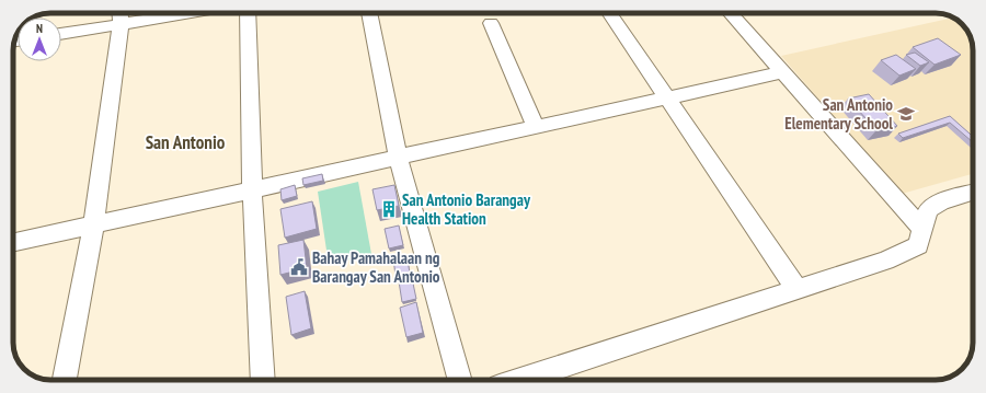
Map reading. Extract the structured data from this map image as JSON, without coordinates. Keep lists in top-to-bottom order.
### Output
{
  "districts": ["San Antonio"],
  "places": {
    "school or university": ["San Antonio Elementary School"],
    "building": ["San Antonio Barangay Health Station"],
    "public building": ["Bahay Pamahalaan ng Barangay San Antonio"]
  },
  "north": "top"
}
